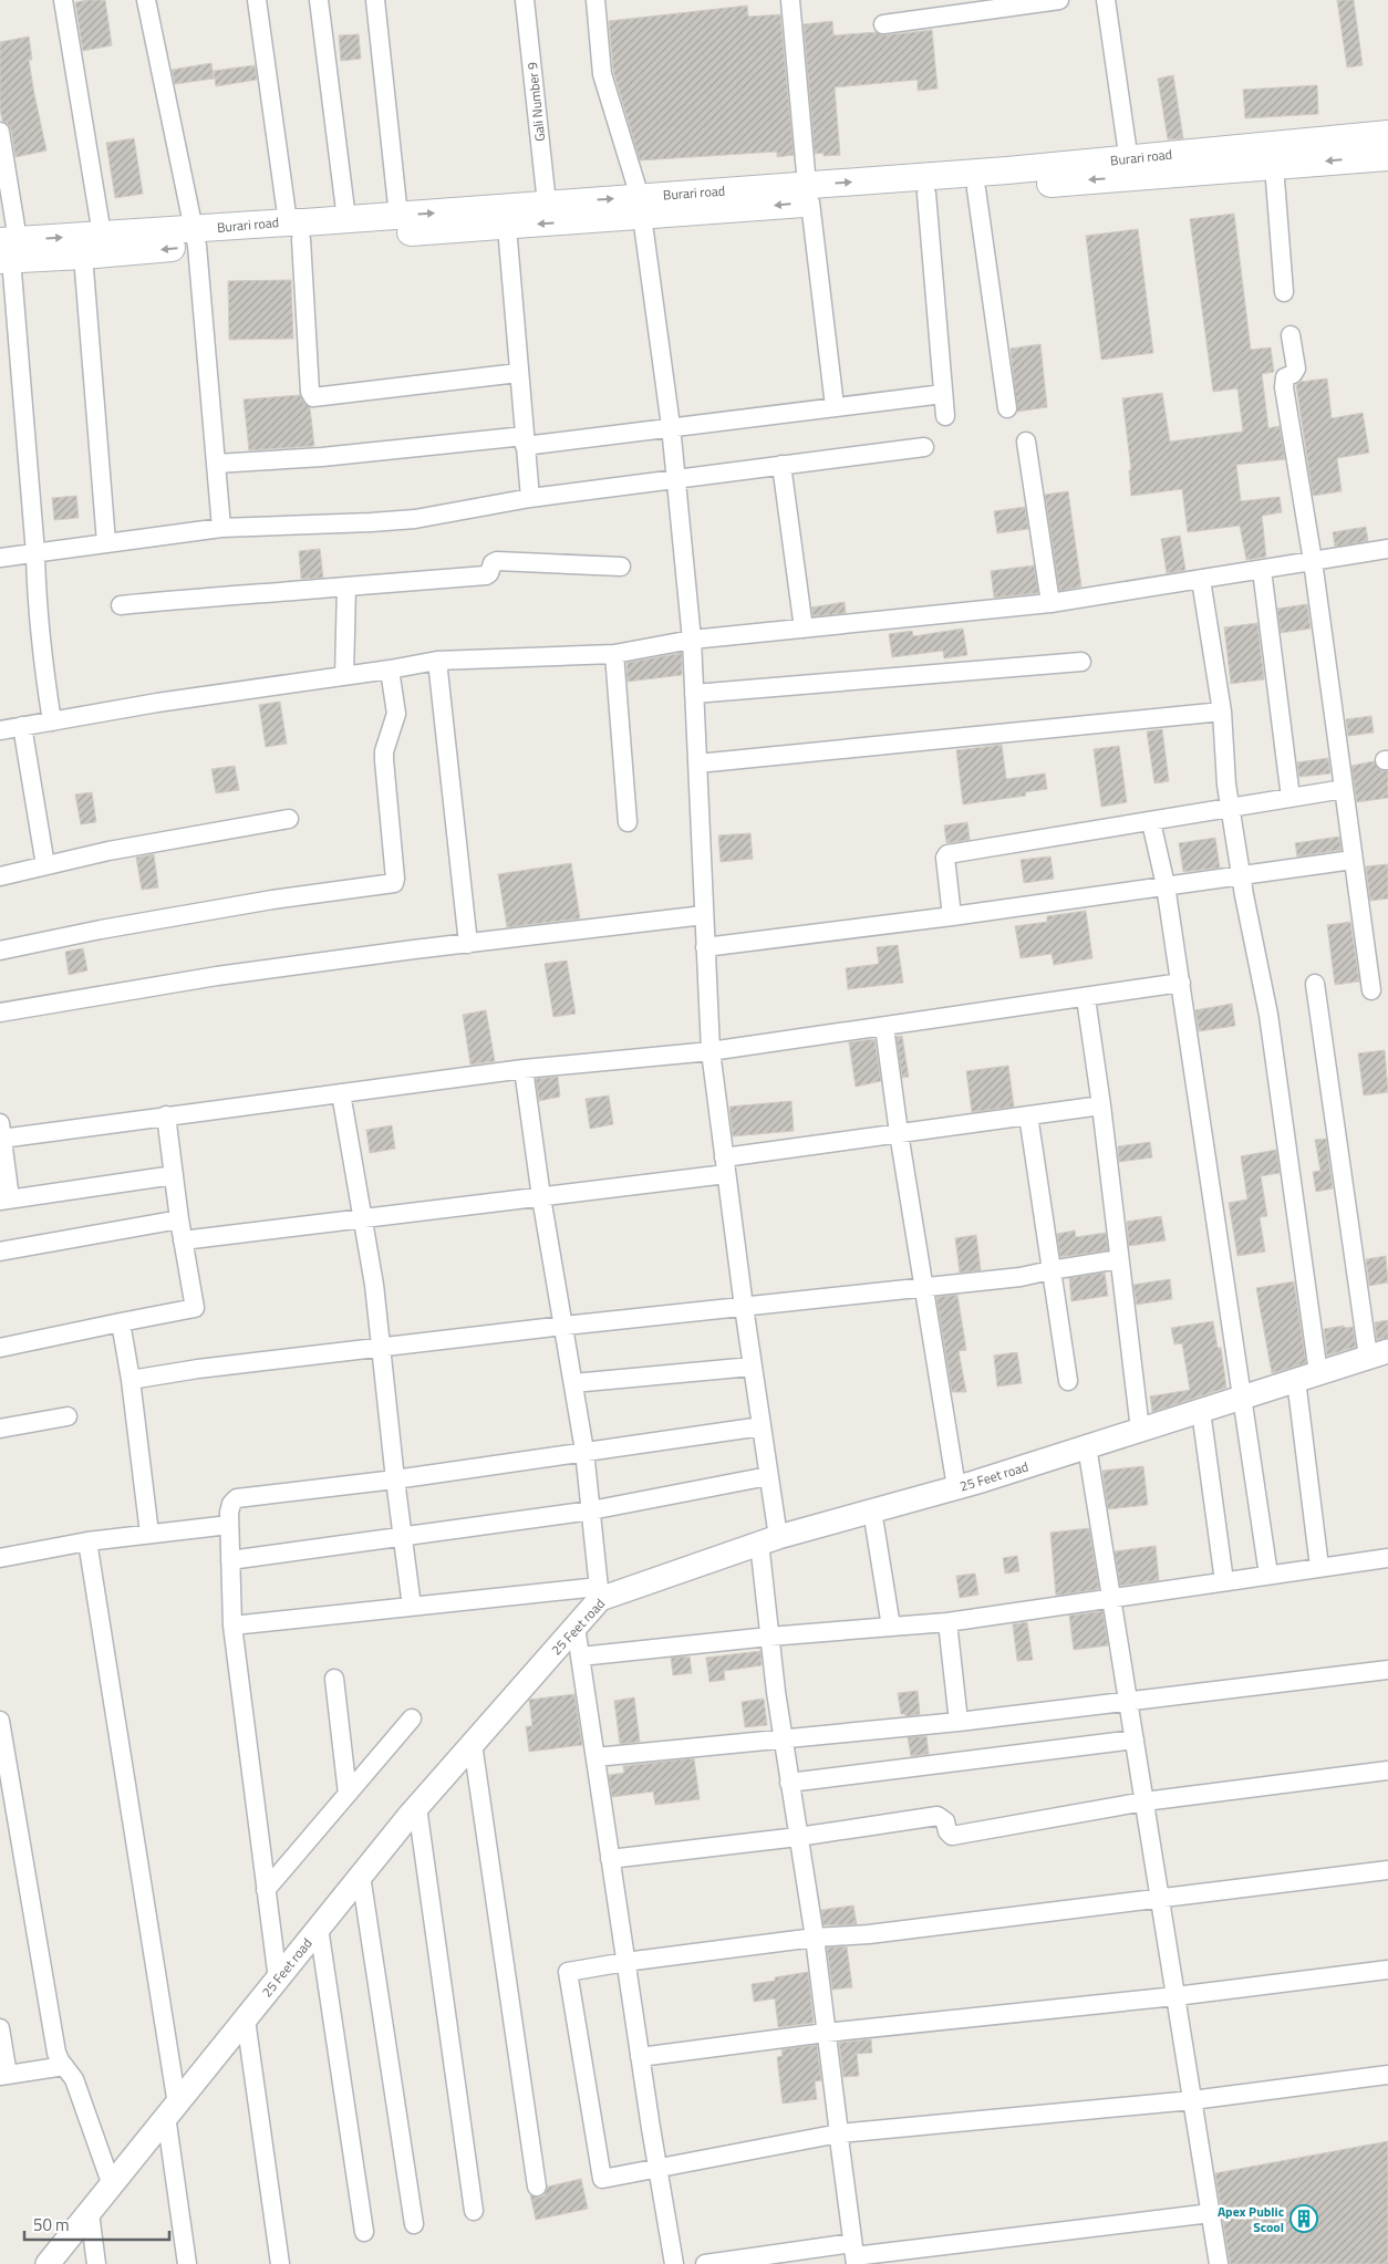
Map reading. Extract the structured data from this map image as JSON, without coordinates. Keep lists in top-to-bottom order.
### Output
{
  "streets": {
    "main road": ["Burari road"],
    "street": ["Gali Number 9", "25 Feet road"]
  },
  "crossings": [
    ["Gali Number 9", "Burari road"]
  ],
  "places": {
    "building": ["Apex Public Scool"]
  },
  "scale_bar": "50 m"
}
